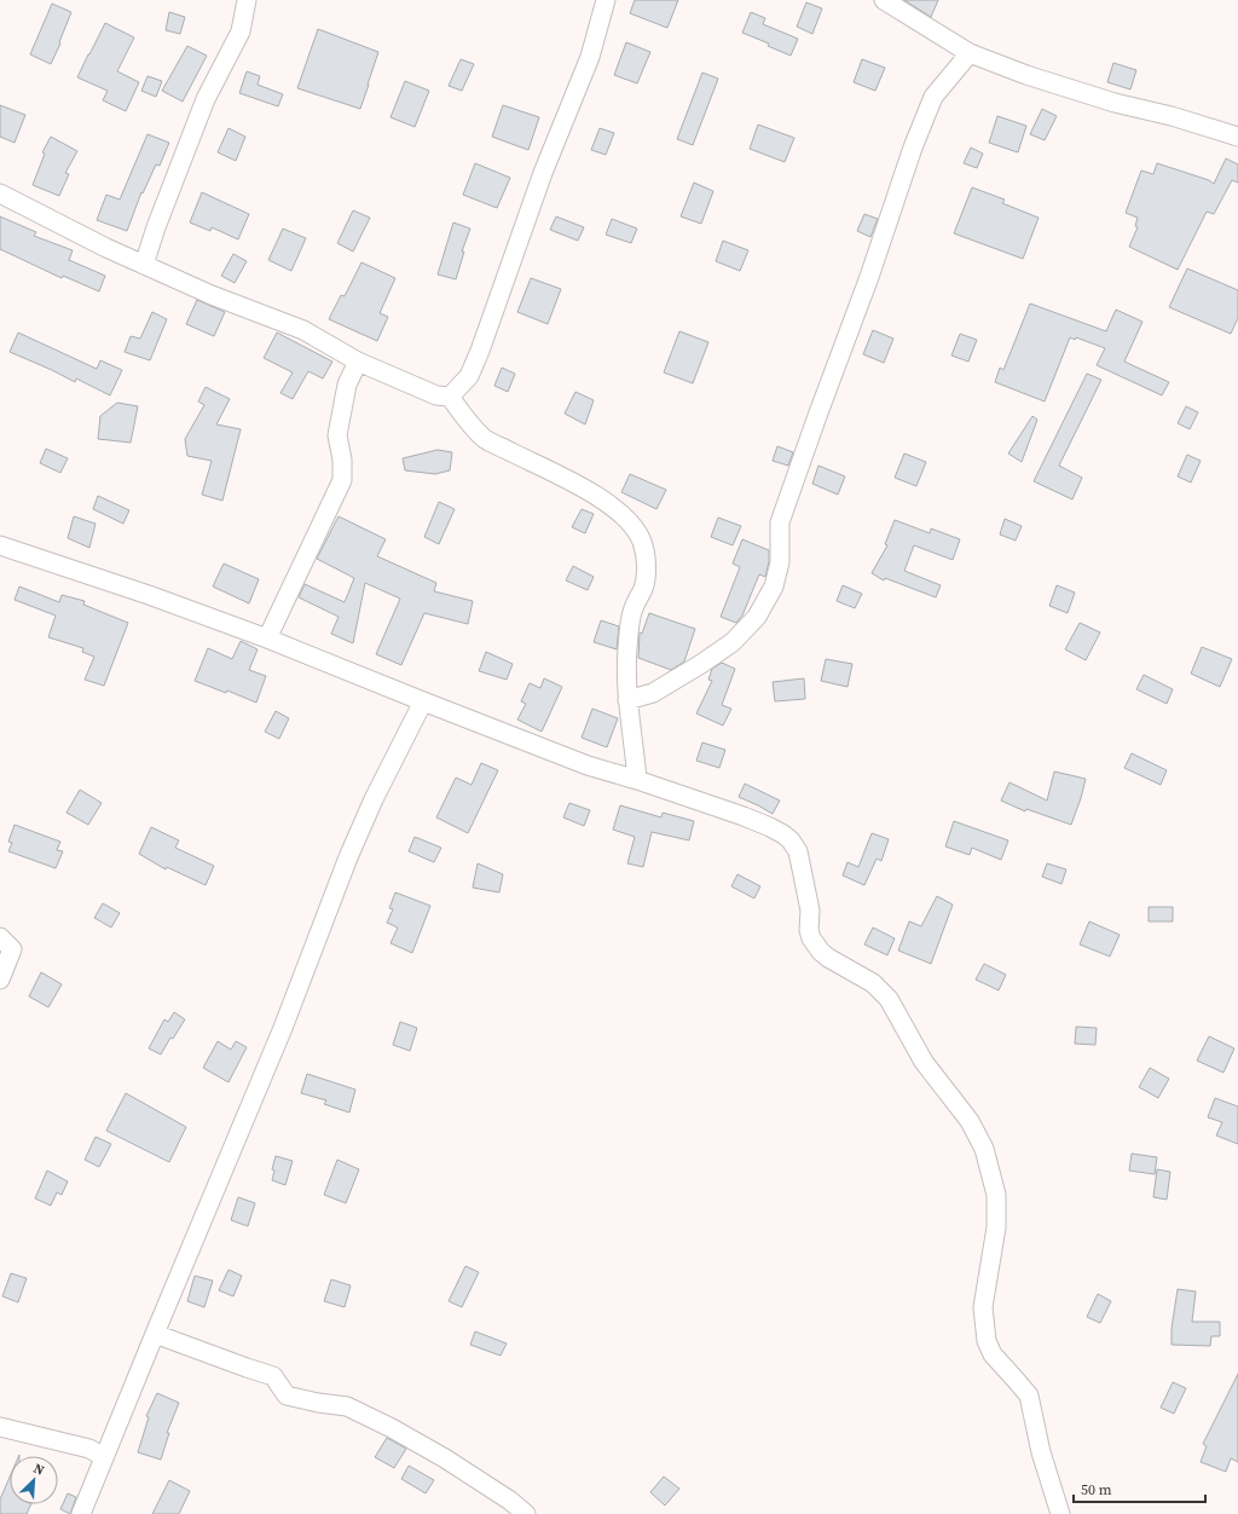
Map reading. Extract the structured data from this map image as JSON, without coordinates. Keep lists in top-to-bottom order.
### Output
{
  "scale_bar": "50 m",
  "north": "top right"
}
